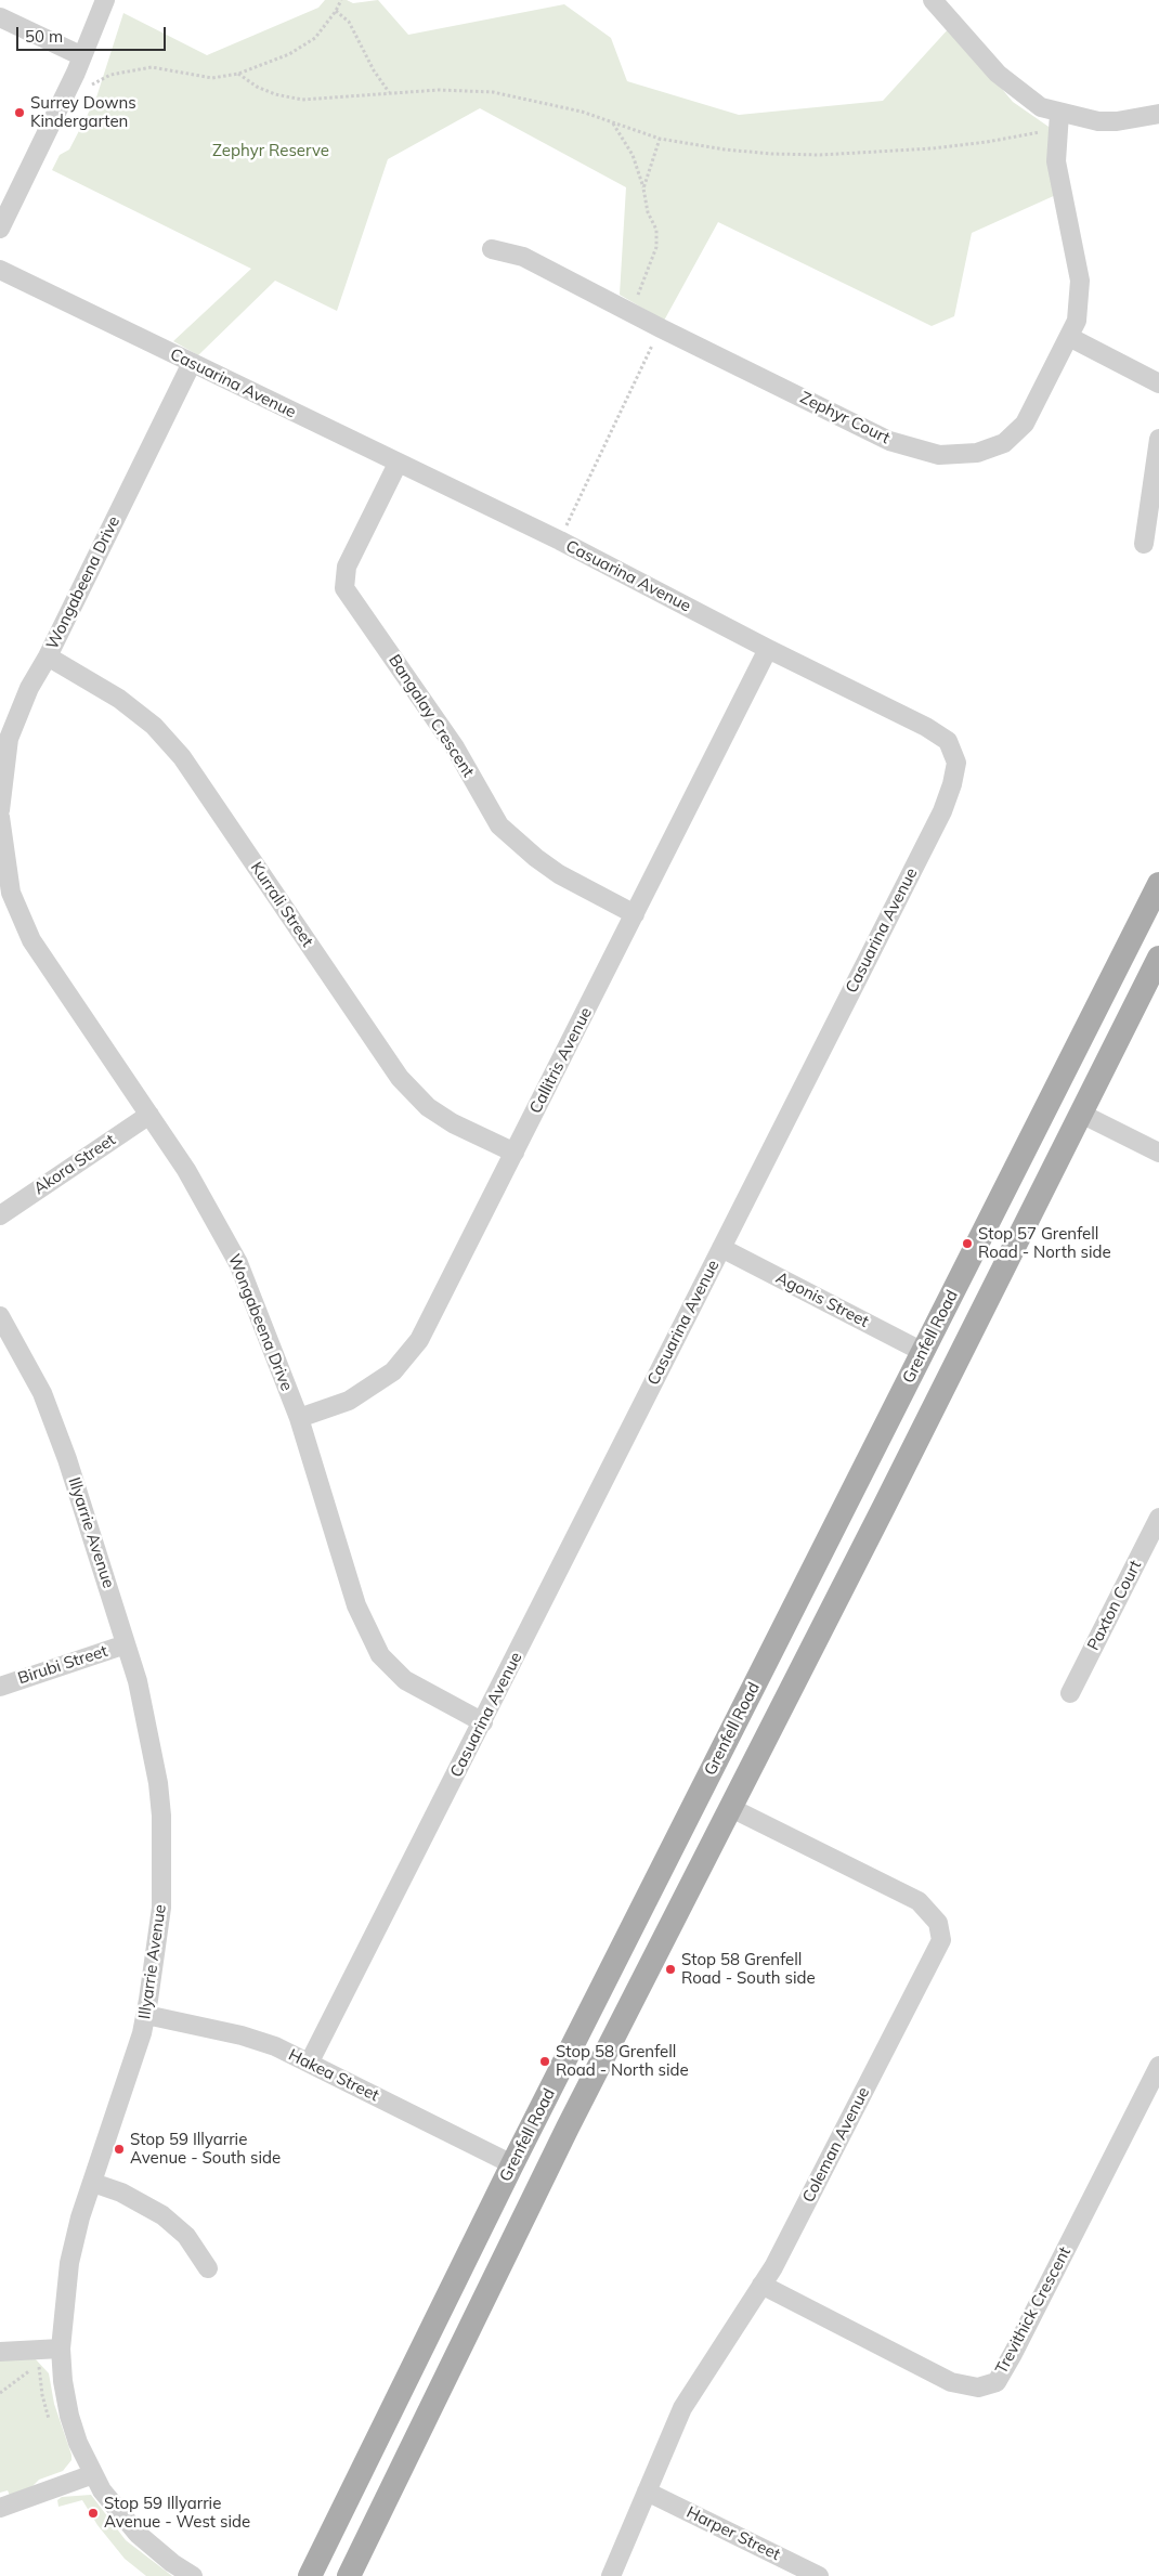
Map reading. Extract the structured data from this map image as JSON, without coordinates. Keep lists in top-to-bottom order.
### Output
{
  "streets": {
    "main road": ["Grenfell Road"],
    "street": [
      "Casuarina Avenue",
      "Zephyr Court",
      "Wongabeena Drive",
      "Bangalay Crescent",
      "Kurrali Street",
      "Callitris Avenue",
      "Akora Street",
      "Agonis Street",
      "Illyarrie Avenue",
      "Paxton Court",
      "Birubi Street",
      "Hakea Street",
      "Coleman Avenue",
      "Trevithick Crescent",
      "Harper Street"
    ]
  },
  "crossings": [
    ["Casuarina Avenue", "Wongabeena Drive"],
    ["Casuarina Avenue", "Bangalay Crescent"],
    ["Casuarina Avenue", "Callitris Avenue"],
    ["Casuarina Avenue", "Agonis Street"],
    ["Casuarina Avenue", "Hakea Street"],
    ["Wongabeena Drive", "Kurrali Street"],
    ["Wongabeena Drive", "Callitris Avenue"],
    ["Wongabeena Drive", "Akora Street"],
    ["Bangalay Crescent", "Callitris Avenue"],
    ["Kurrali Street", "Callitris Avenue"],
    ["Agonis Street", "Grenfell Road"],
    ["Grenfell Road", "Hakea Street"],
    ["Grenfell Road", "Coleman Avenue"],
    ["Illyarrie Avenue", "Birubi Street"],
    ["Illyarrie Avenue", "Hakea Street"],
    ["Coleman Avenue", "Trevithick Crescent"],
    ["Coleman Avenue", "Harper Street"]
  ],
  "parks": ["Zephyr Reserve"],
  "places": [
    "Surrey Downs Kindergarten",
    "Stop 57 Grenfell Road - North side",
    "Stop 58 Grenfell Road - South side",
    "Stop 58 Grenfell Road - North side",
    "Stop 59 Illyarrie Avenue - South side",
    "Stop 59 Illyarrie Avenue - West side"
  ],
  "scale_bar": "50 m"
}
